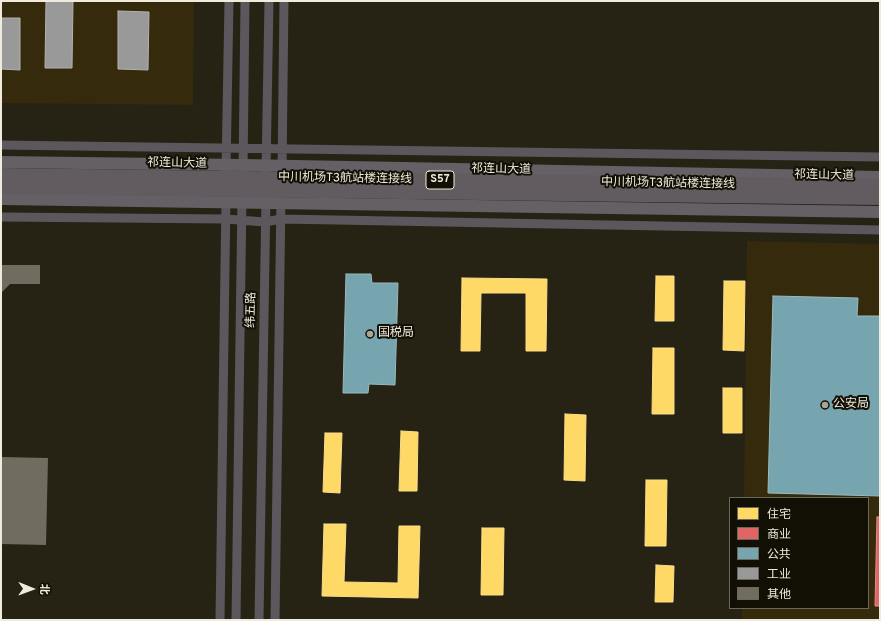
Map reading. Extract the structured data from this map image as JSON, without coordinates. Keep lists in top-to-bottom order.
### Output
{
  "streets": {
    "highway": ["中川机场T3航站楼连接线", "S57"],
    "main road": ["祁连山大道"],
    "street": ["纬五路"]
  },
  "crossings": [
    ["祁连山大道", "纬五路"]
  ],
  "places": ["国税局", "公安局"],
  "legend": [
    "住宅",
    "商业",
    "公共",
    "工业",
    "其他"
  ],
  "north": "right"
}
